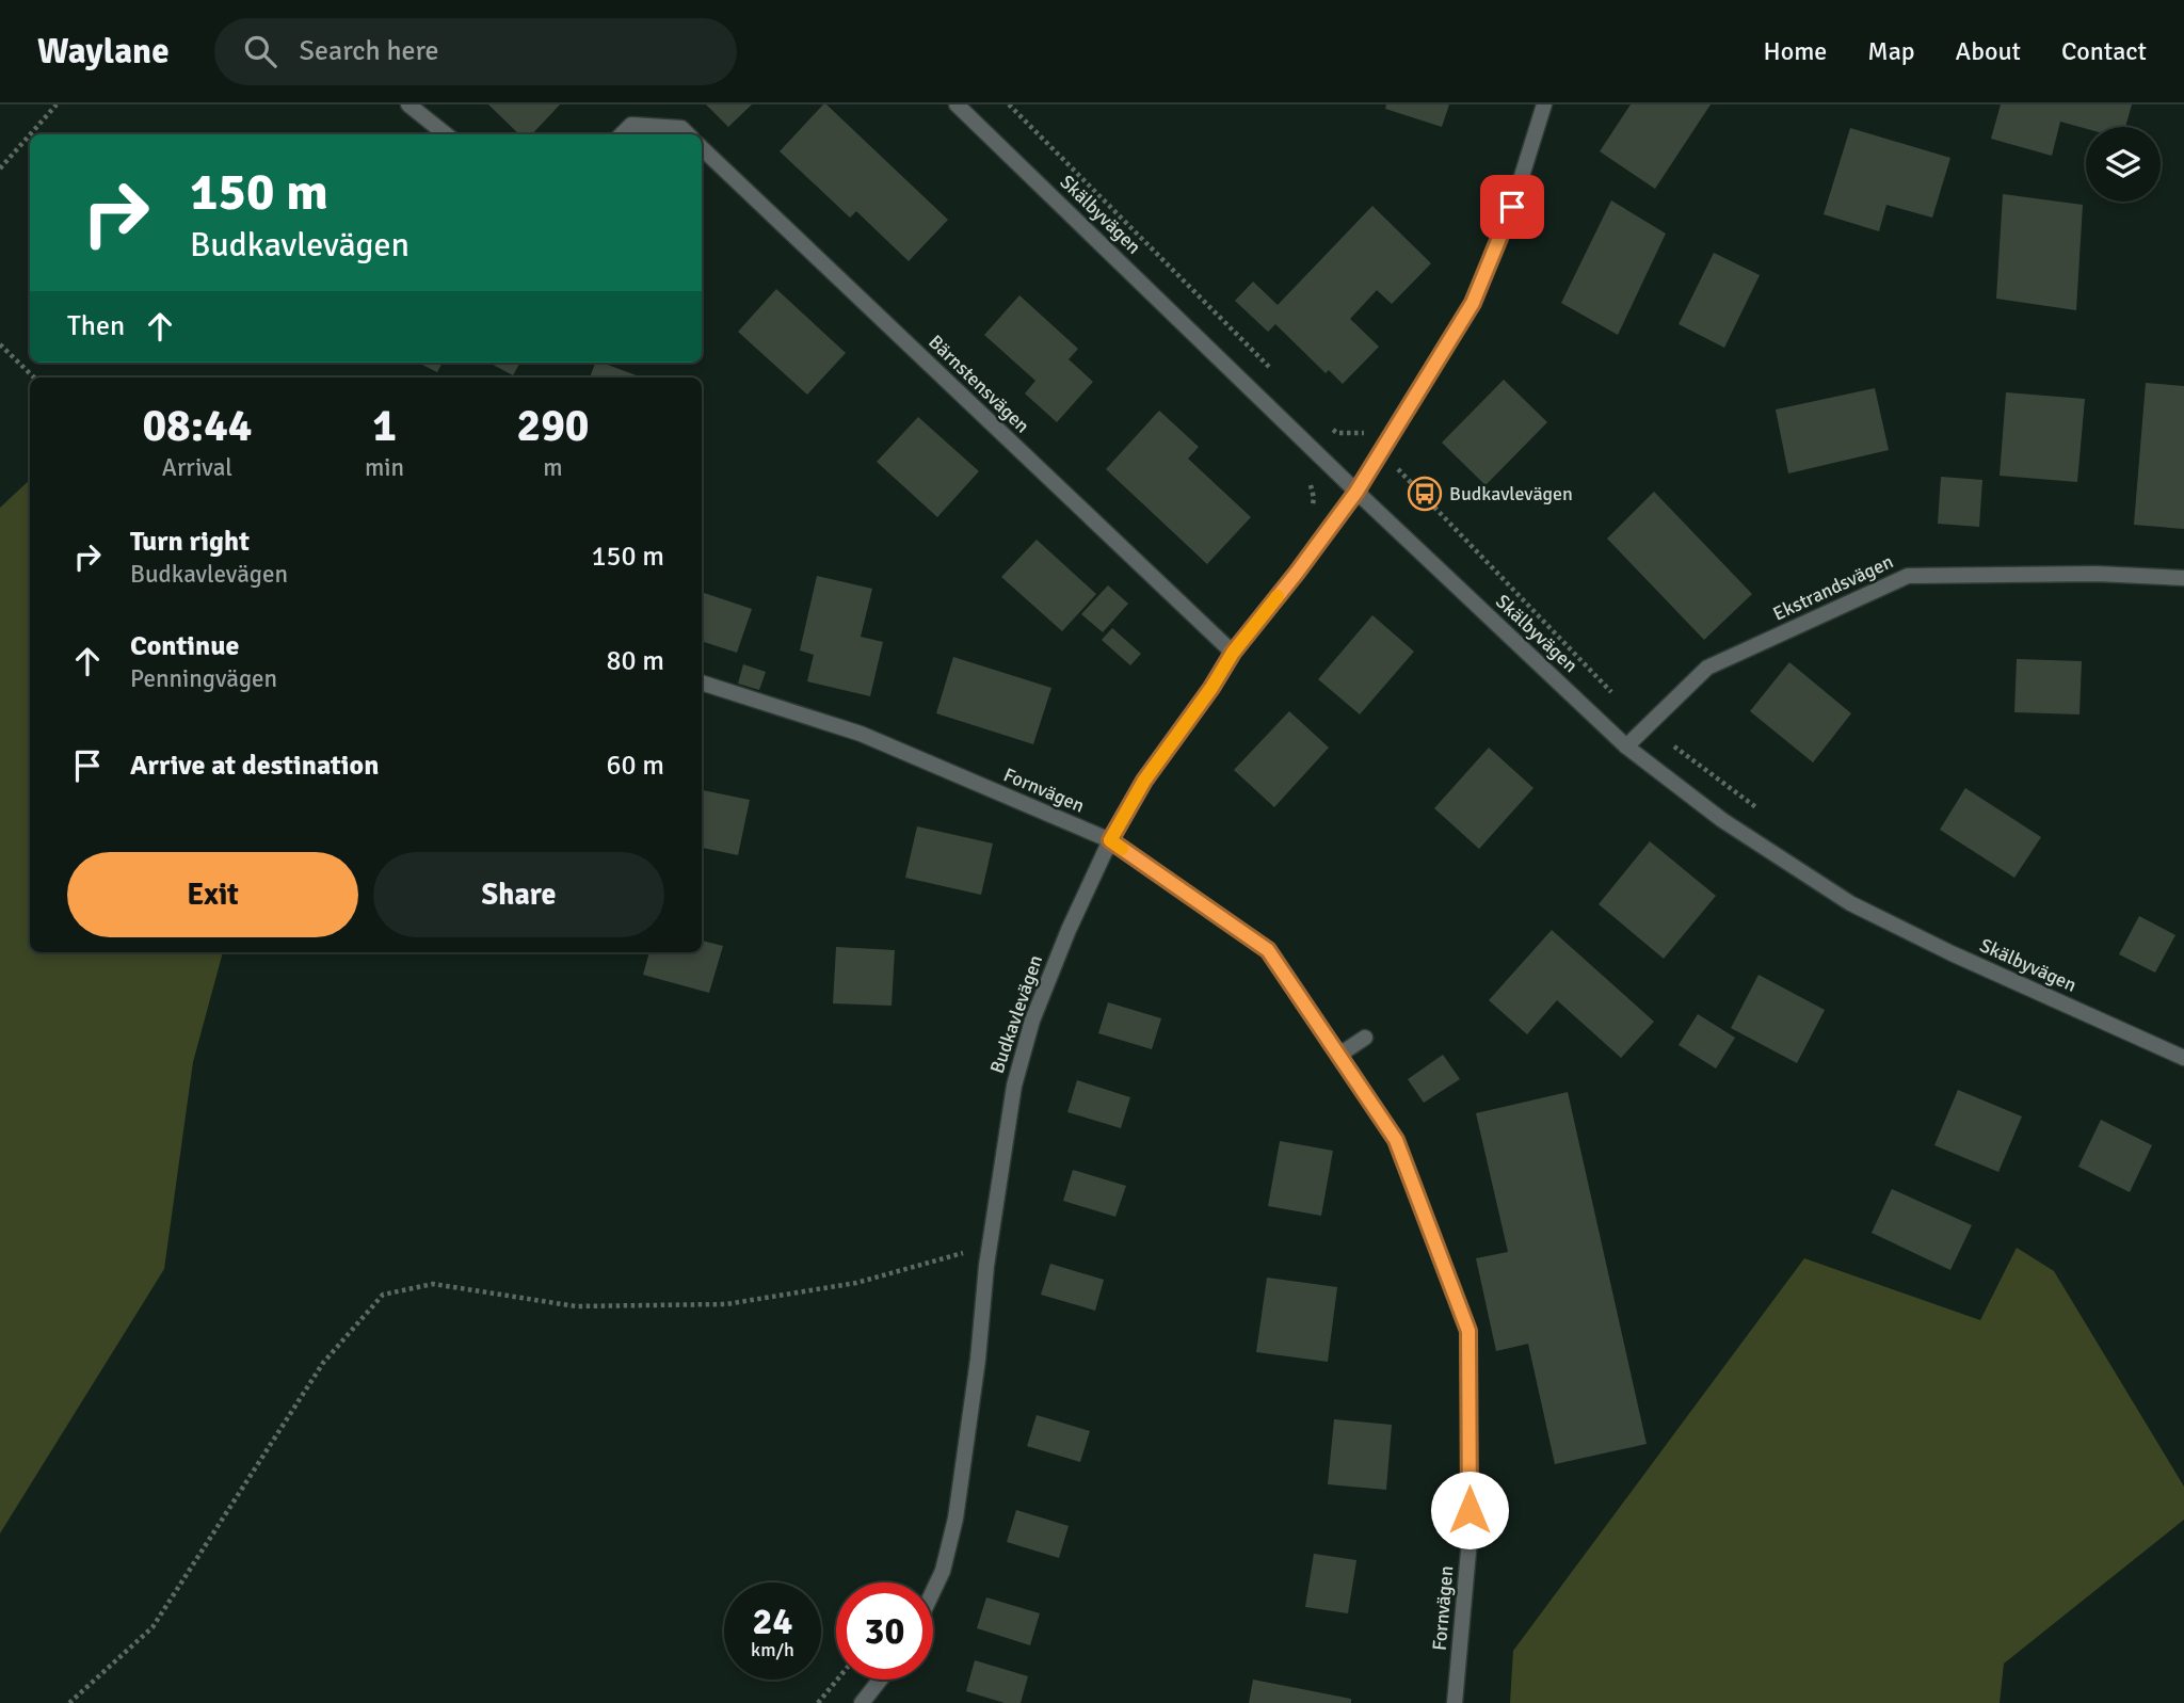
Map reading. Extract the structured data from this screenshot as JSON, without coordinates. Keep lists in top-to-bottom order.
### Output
{
  "streets": {
    "street": [
      "Skälbyvägen",
      "Bärnstensvägen",
      "Ekstrandsvägen",
      "Fornvägen",
      "Budkavlevägen"
    ]
  },
  "crossings": [
    ["Skälbyvägen", "Ekstrandsvägen"],
    ["Skälbyvägen", "Budkavlevägen"],
    ["Bärnstensvägen", "Budkavlevägen"],
    ["Fornvägen", "Budkavlevägen"]
  ],
  "places": {
    "bus stop": ["Budkavlevägen"]
  },
  "page": {
    "header": "Waylane",
    "search": "Search here",
    "nav": [
      "Home",
      "Map",
      "About",
      "Contact"
    ],
    "turn": ["150 m", "Budkavlevägen"],
    "then": "Then",
    "eta": [
      "08:44",
      "Arrival",
      "1",
      "min",
      "290",
      "m"
    ],
    "list": [
      {
        "name": "Turn right",
        "note": "Budkavlevägen",
        "value": "150 m"
      },
      {
        "name": "Continue",
        "note": "Penningvägen",
        "value": "80 m"
      },
      {
        "name": "Arrive at destination",
        "value": "60 m"
      }
    ],
    "buttons": ["Exit", "Share"],
    "speed": "24 km/h",
    "limit": "30"
  }
}
